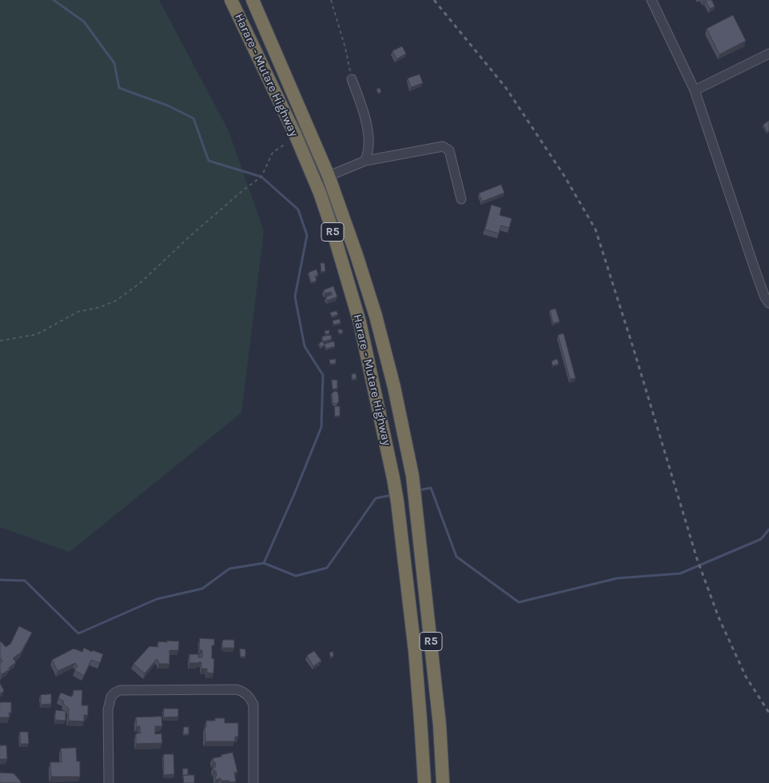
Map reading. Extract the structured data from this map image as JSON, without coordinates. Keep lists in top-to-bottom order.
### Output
{
  "streets": {
    "highway": ["Harare - Mutare Highway", "R5"]
  }
}
